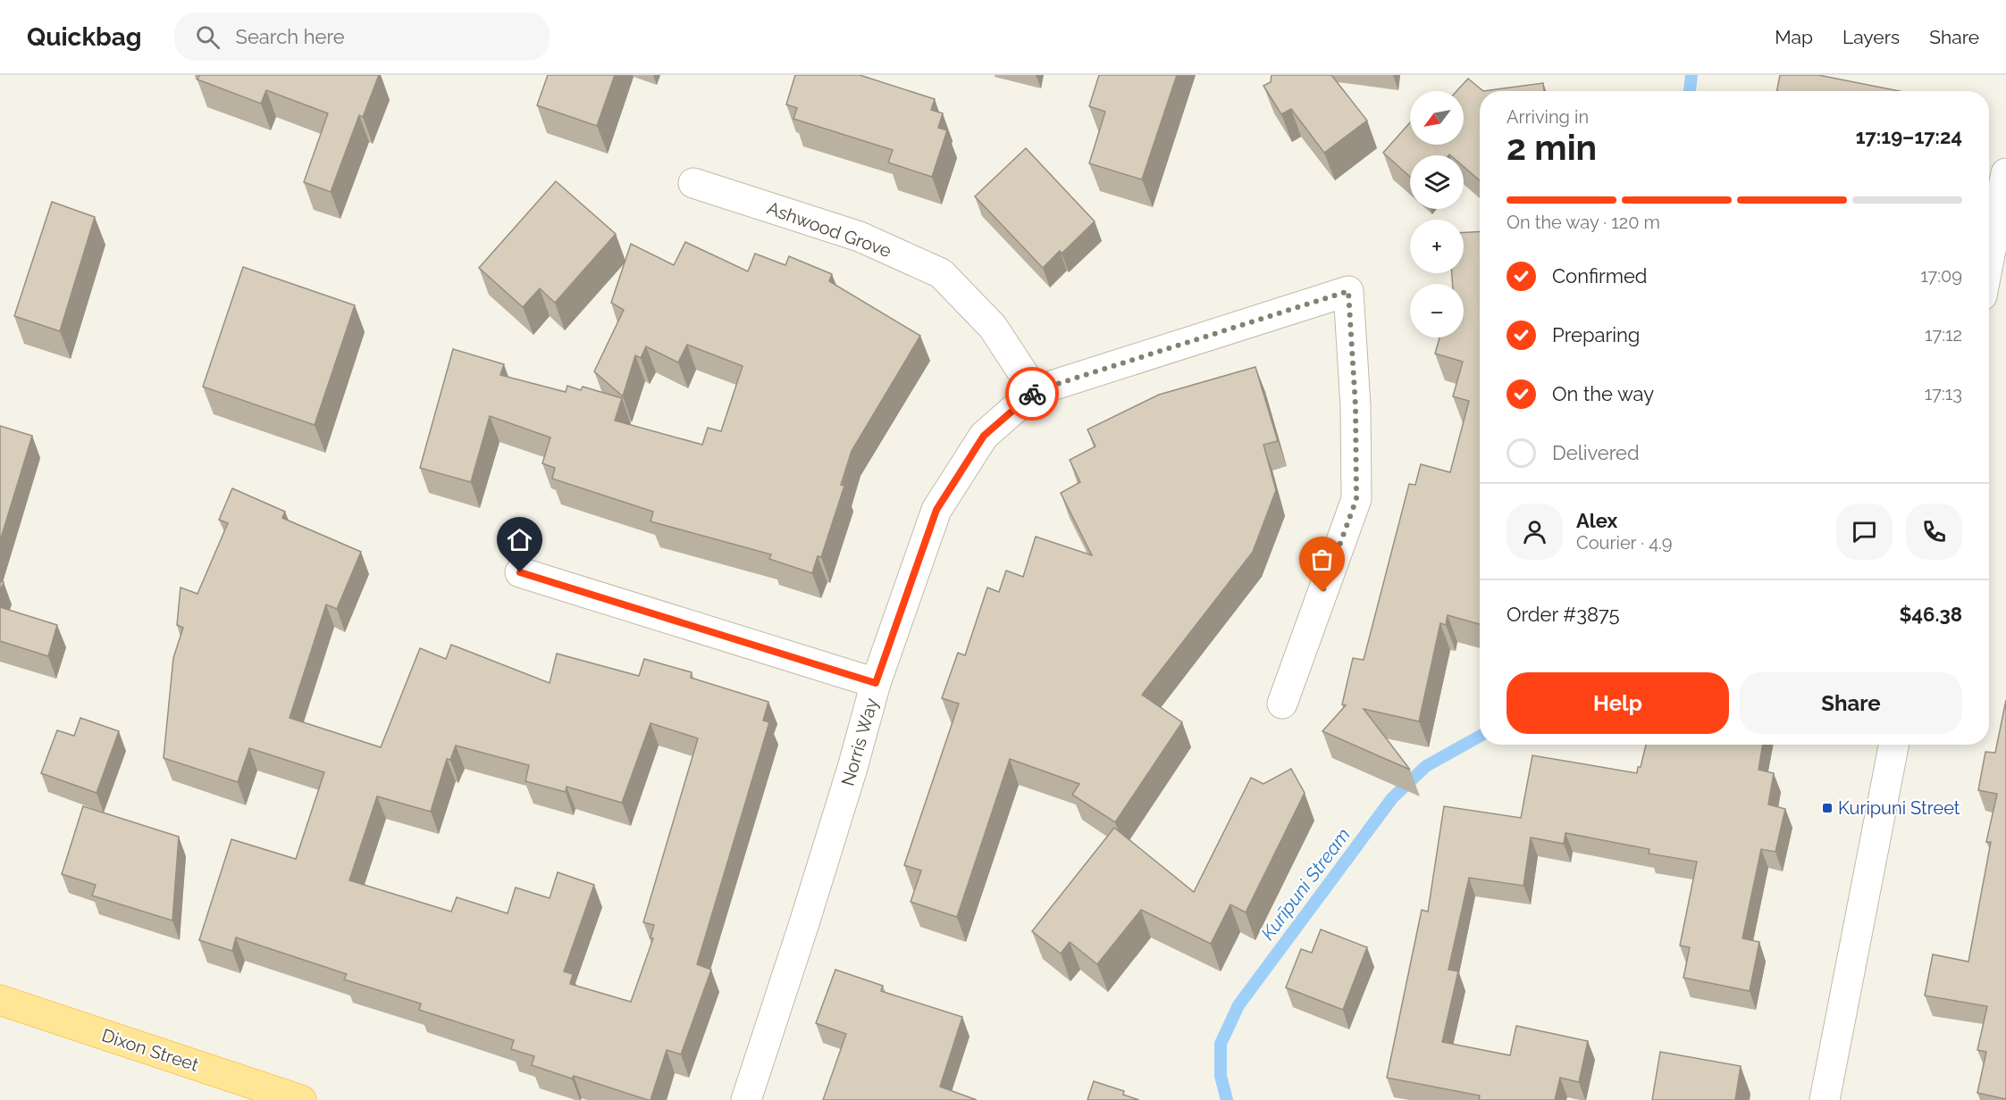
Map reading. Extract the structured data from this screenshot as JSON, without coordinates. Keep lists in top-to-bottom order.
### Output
{
  "streets": {
    "main road": ["Dixon Street"],
    "street": ["Ashwood Grove", "Norris Way"]
  },
  "crossings": [
    ["Ashwood Grove", "Norris Way"]
  ],
  "water": ["Kurīpuni Stream"],
  "places": {
    "transit": ["Kuripuni Street"]
  },
  "north": "bottom left",
  "page": {
    "header": "Quickbag",
    "search": "Search here",
    "nav": ["Map", "Layers", "Share"],
    "map_buttons": ["+", "−"],
    "heading": ["2 min", "Arriving in", "17:19–17:24"],
    "panel": [
      "Alex",
      "Courier · 4.9",
      "Order #3875",
      "$46.38"
    ],
    "bar": "On the way · 120 m",
    "list": [
      ["Confirmed", "17:09"],
      ["Preparing", "17:12"],
      ["On the way", "17:13"],
      "Delivered"
    ],
    "buttons": ["Help", "Share"]
  }
}
